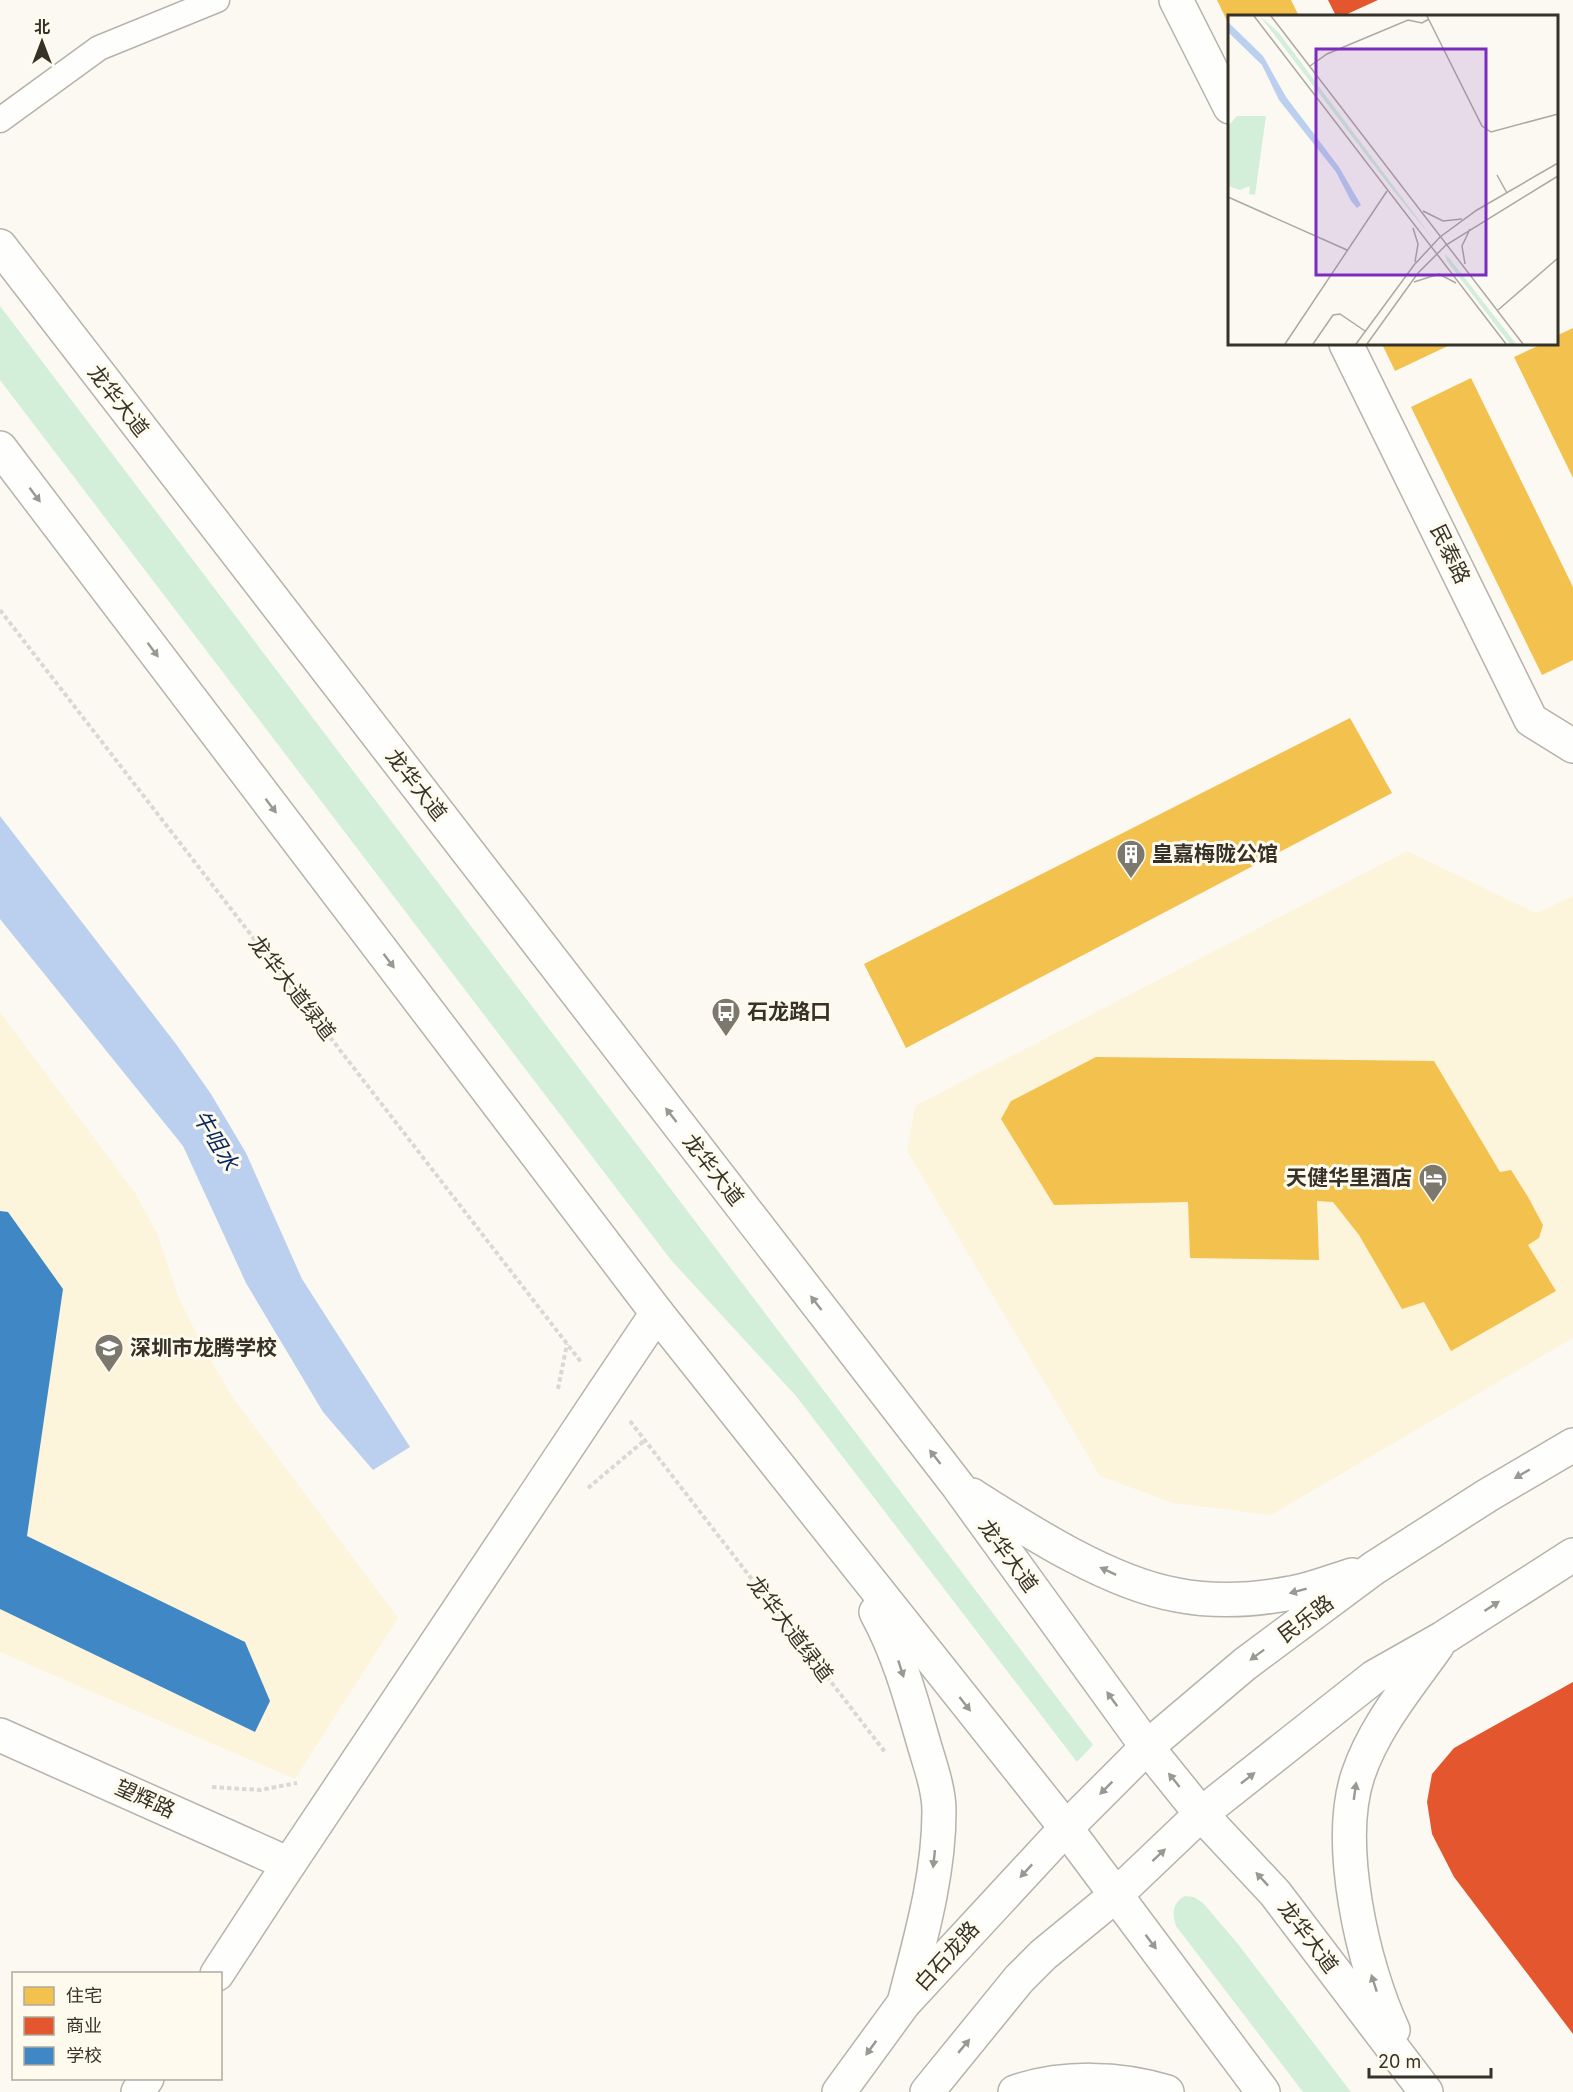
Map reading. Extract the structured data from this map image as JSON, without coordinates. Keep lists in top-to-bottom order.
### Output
{
  "streets": {
    "main road": [
      "龙华大道",
      "民泰路",
      "民乐路",
      "望辉路",
      "白石龙路"
    ],
    "path": ["龙华大道绿道"]
  },
  "crossings": [
    ["龙华大道", "民乐路"],
    ["民乐路", "白石龙路"]
  ],
  "water": ["牛咀水"],
  "places": {
    "building": ["皇嘉梅陇公馆"],
    "bus stop": ["石龙路口"],
    "hotel": ["天健华里酒店"],
    "school or university": ["深圳市龙腾学校"]
  },
  "legend": ["住宅", "商业", "学校"],
  "scale_bar": "20 m",
  "north": "top"
}
